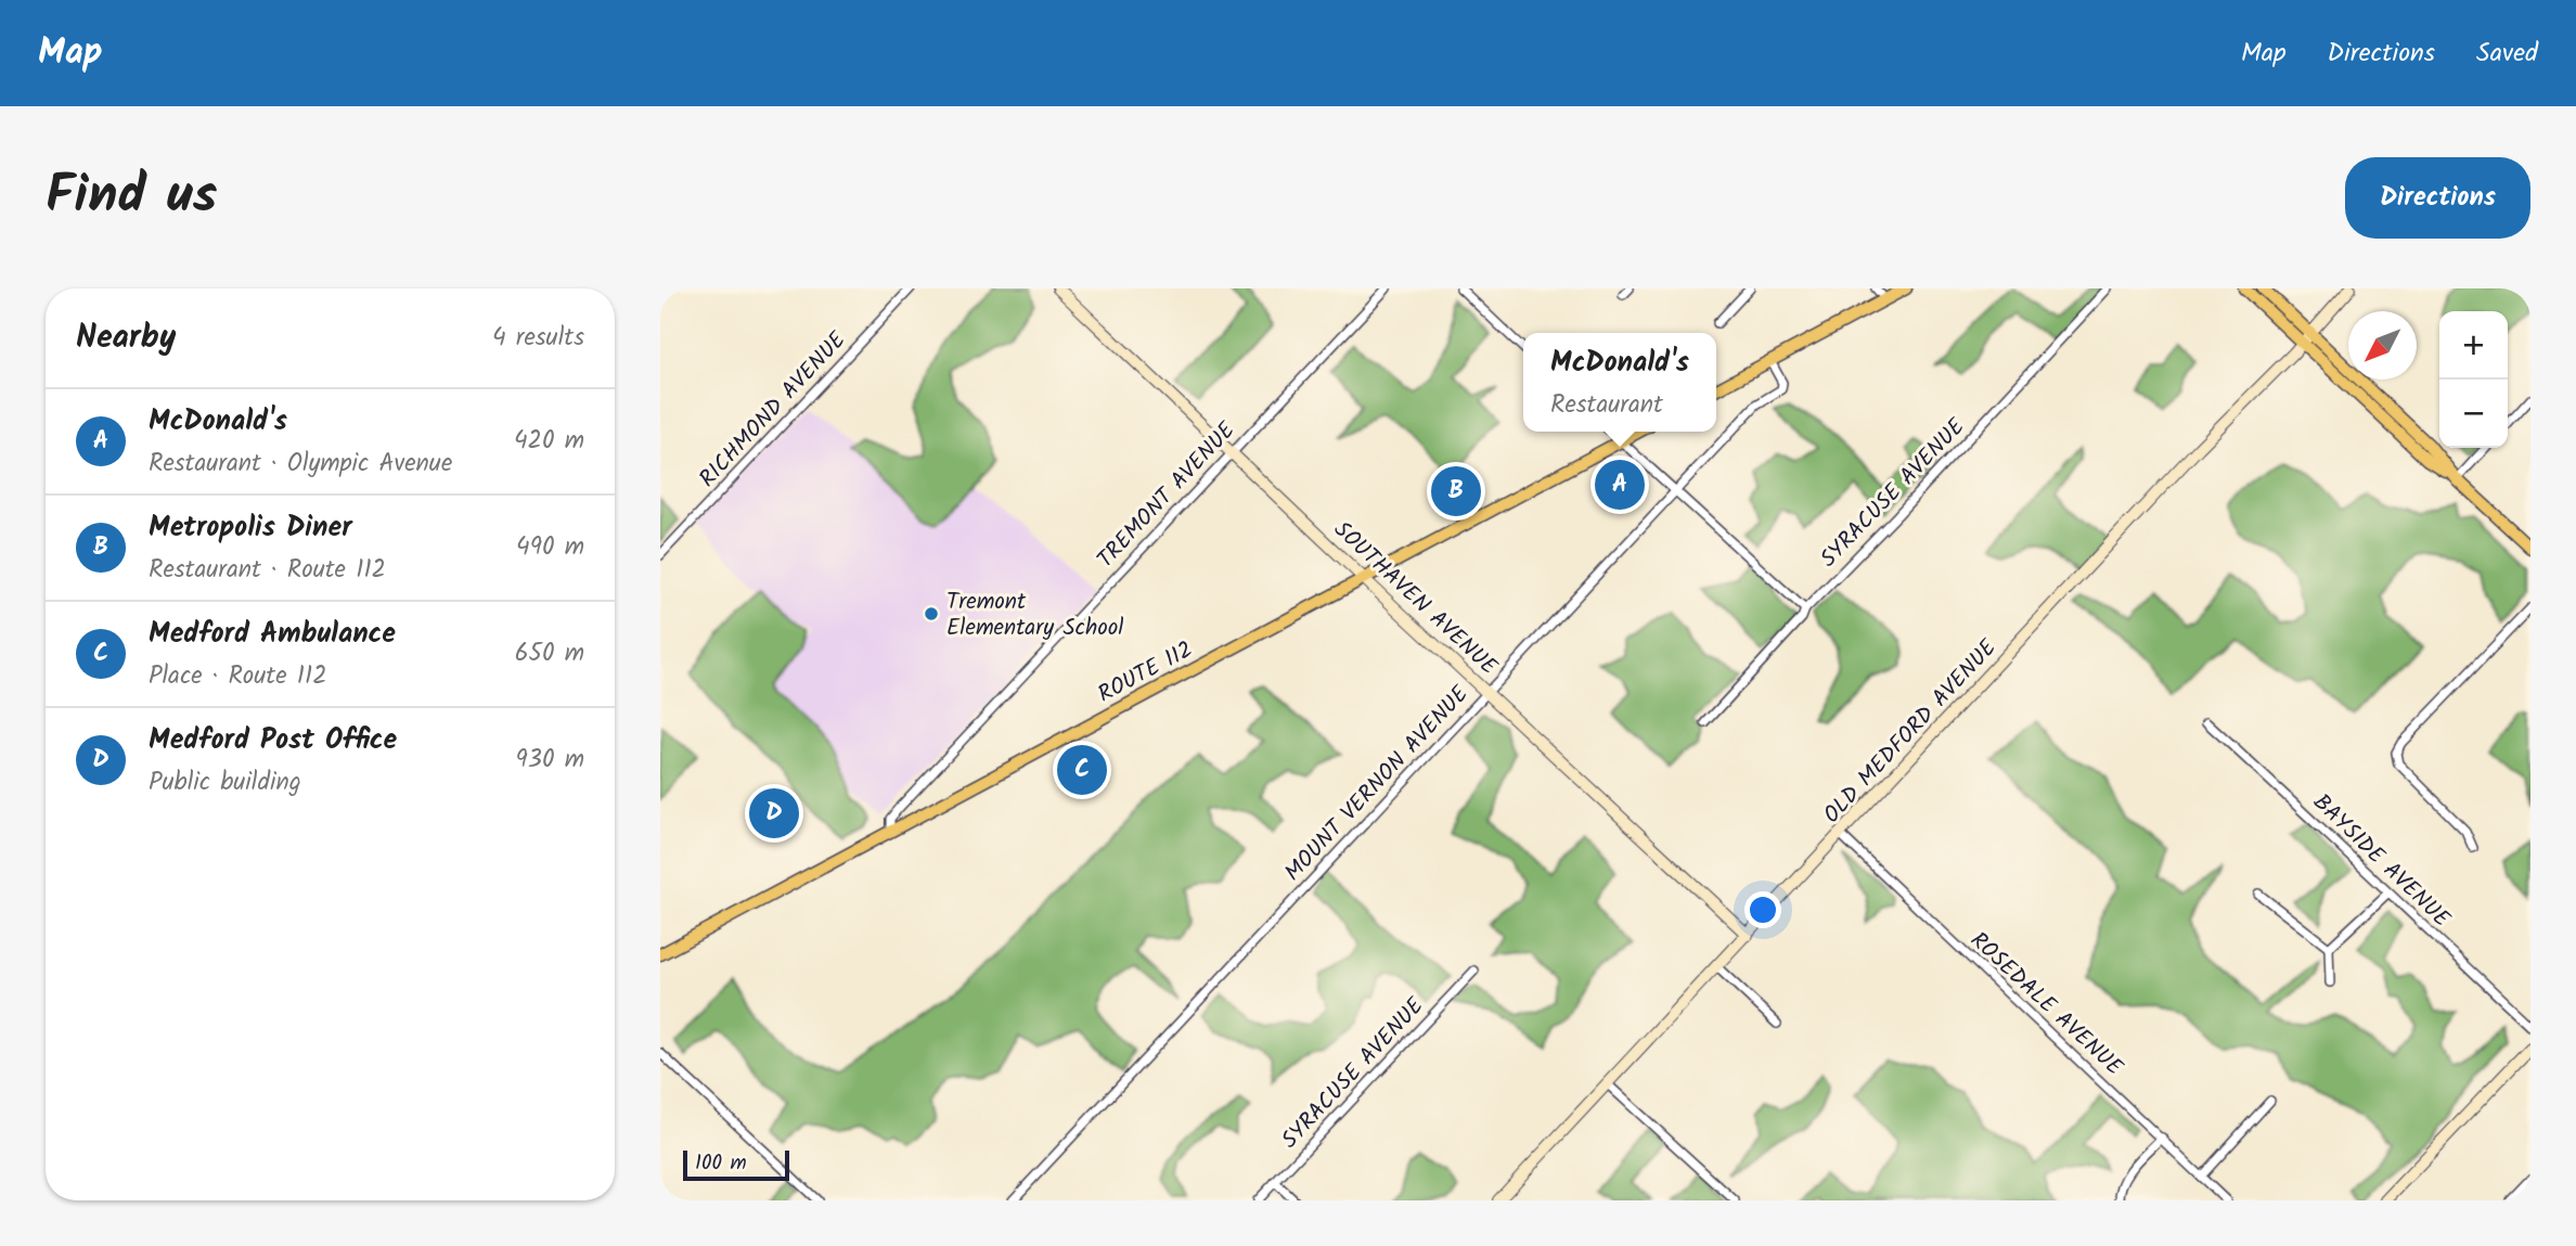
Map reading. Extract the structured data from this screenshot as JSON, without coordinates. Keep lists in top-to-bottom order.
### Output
{
  "streets": {
    "main road": ["ROUTE 112"],
    "street": [
      "RICHMOND AVENUE",
      "SYRACUSE AVENUE",
      "TREMONT AVENUE",
      "SOUTHAVEN AVENUE",
      "OLD MEDFORD AVENUE",
      "MOUNT VERNON AVENUE",
      "BAYSIDE AVENUE",
      "ROSEDALE AVENUE"
    ]
  },
  "crossings": [
    ["TREMONT AVENUE", "SOUTHAVEN AVENUE"],
    ["TREMONT AVENUE", "ROUTE 112"],
    ["SOUTHAVEN AVENUE", "ROUTE 112"],
    ["SOUTHAVEN AVENUE", "OLD MEDFORD AVENUE"],
    ["SOUTHAVEN AVENUE", "MOUNT VERNON AVENUE"],
    ["OLD MEDFORD AVENUE", "ROSEDALE AVENUE"]
  ],
  "places": ["Tremont Elementary School"],
  "scale_bar": "100 m",
  "north": "bottom left",
  "page": {
    "header": "Map",
    "nav": ["Map", "Directions", "Saved"],
    "title": "Find us",
    "buttons": "Directions",
    "heading": ["Nearby", "4 results"],
    "map_buttons": ["+", "−"],
    "popup": ["McDonald's", "Restaurant"],
    "list": [
      {
        "mark": "A",
        "name": "McDonald's",
        "note": "Restaurant · Olympic Avenue",
        "value": "420 m"
      },
      {
        "mark": "B",
        "name": "Metropolis Diner",
        "note": "Restaurant · Route 112",
        "value": "490 m"
      },
      {
        "mark": "C",
        "name": "Medford Ambulance",
        "note": "Place · Route 112",
        "value": "650 m"
      },
      {
        "mark": "D",
        "name": "Medford Post Office",
        "note": "Public building",
        "value": "930 m"
      }
    ],
    "pins": [
      "A",
      "B",
      "C",
      "D"
    ],
    "scale": "100 m"
  }
}
